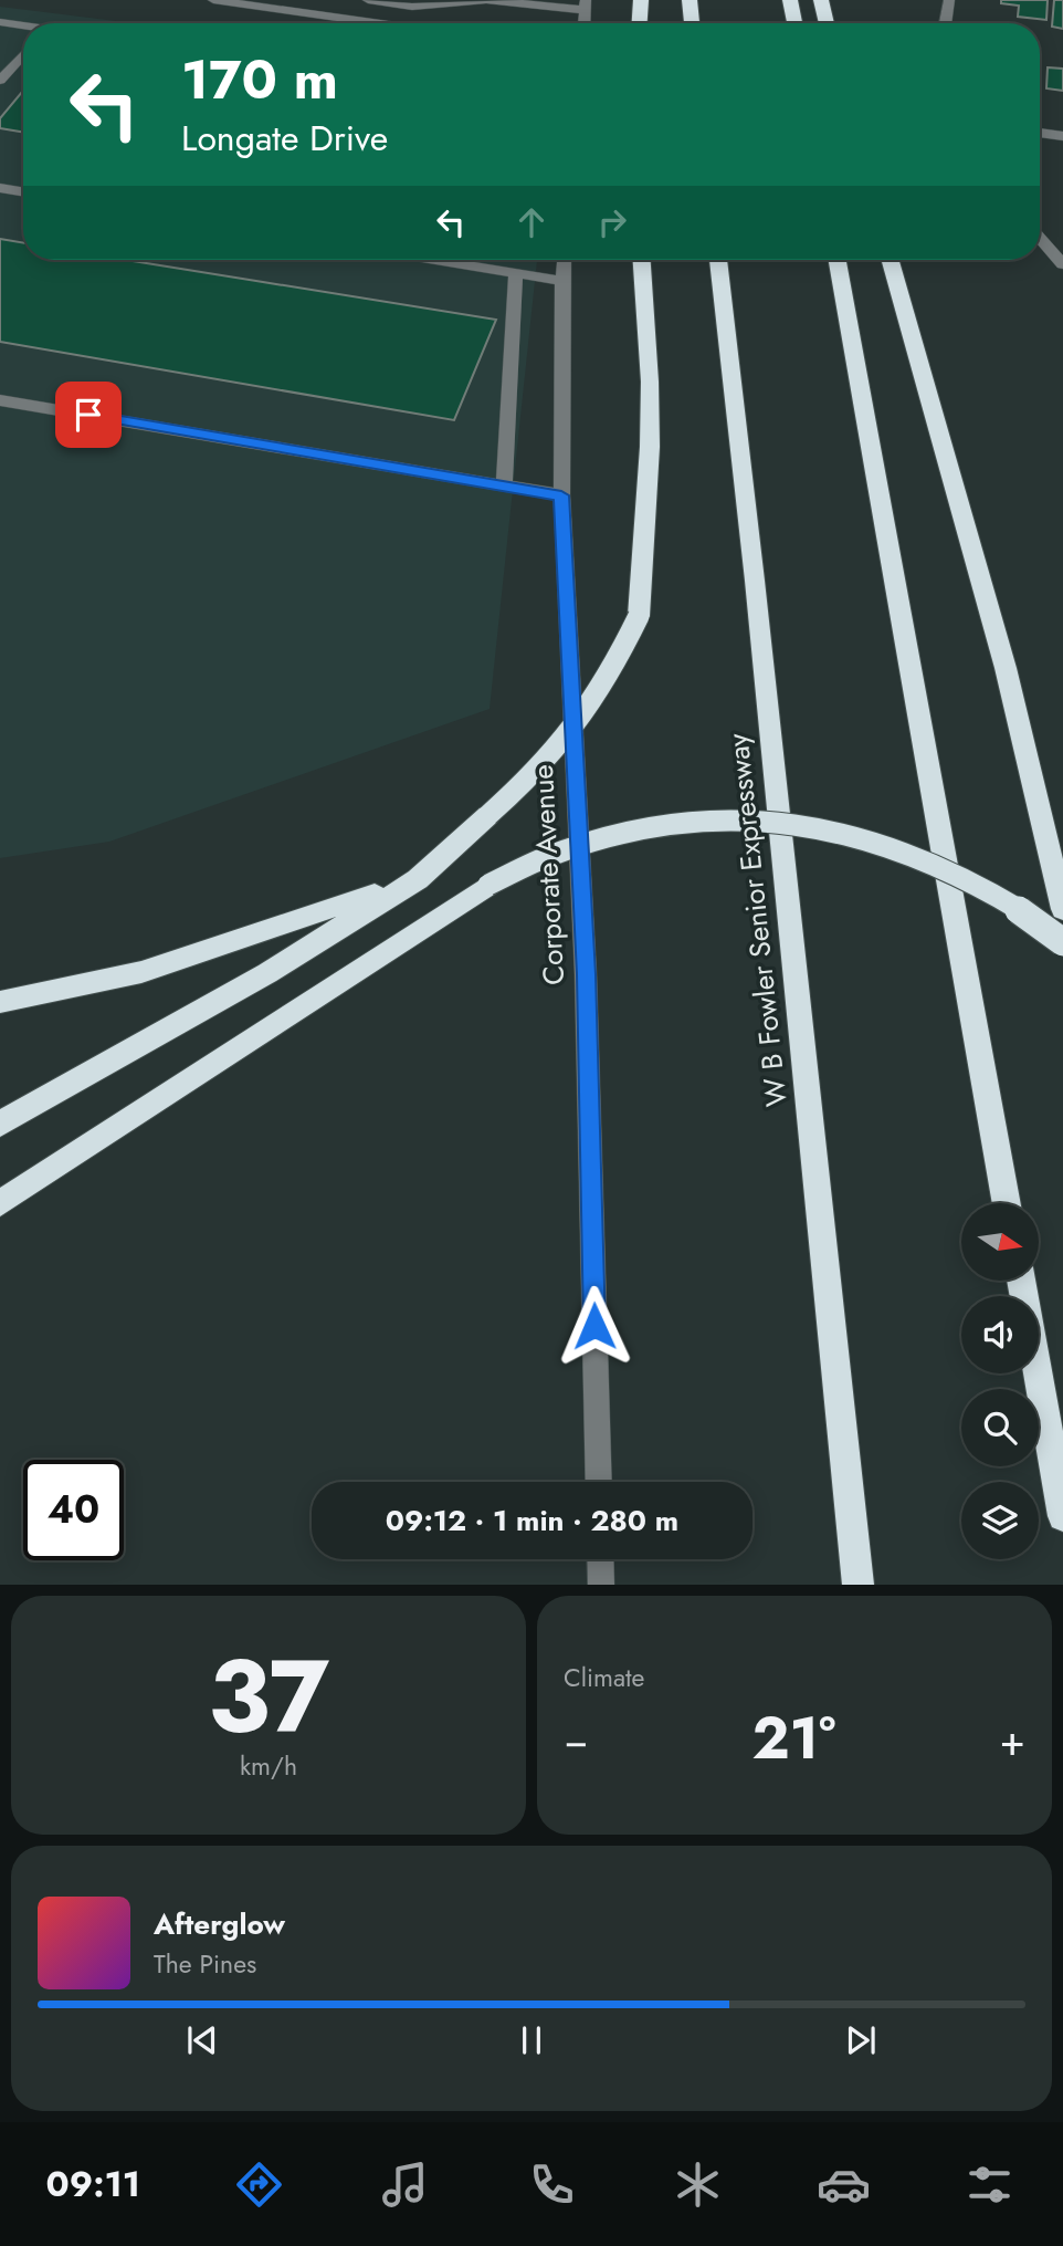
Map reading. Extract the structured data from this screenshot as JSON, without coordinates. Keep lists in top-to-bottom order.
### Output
{
  "streets": {
    "highway": ["W B Fowler Senior Expressway"],
    "street": ["Corporate Avenue"]
  },
  "north": "right",
  "page": {
    "turn": ["170 m", "Longate Drive"],
    "limit": "40",
    "trip": "09:12 · 1 min · 280 m",
    "tile": [
      ["37", "km/h"],
      "Climate"
    ],
    "heat": ["−", "21°", "+"],
    "song": ["Afterglow", "The Pines"],
    "tabs": "09:11"
  }
}
